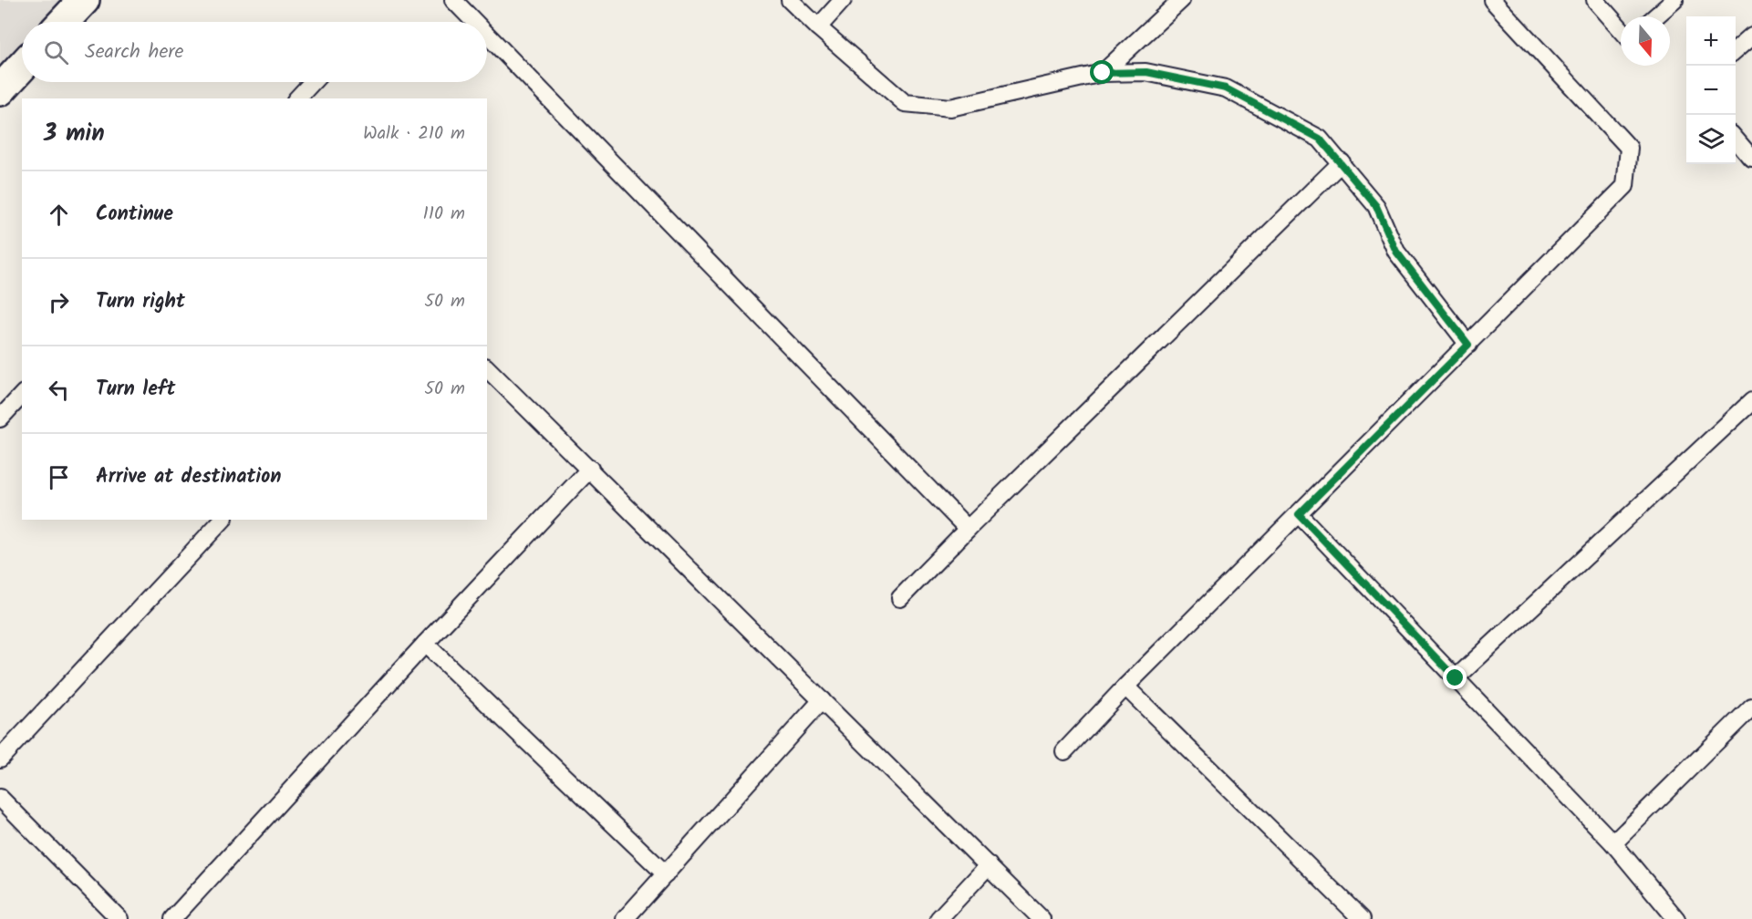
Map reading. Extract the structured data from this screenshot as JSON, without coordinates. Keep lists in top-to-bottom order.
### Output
{
  "north": "bottom",
  "page": {
    "map_buttons": ["+", "−"],
    "search": "Search here",
    "heading": ["3 min", "Walk · 210 m"],
    "list": [
      ["Continue", "110 m"],
      ["Turn right", "50 m"],
      ["Turn left", "50 m"],
      "Arrive at destination"
    ]
  }
}
